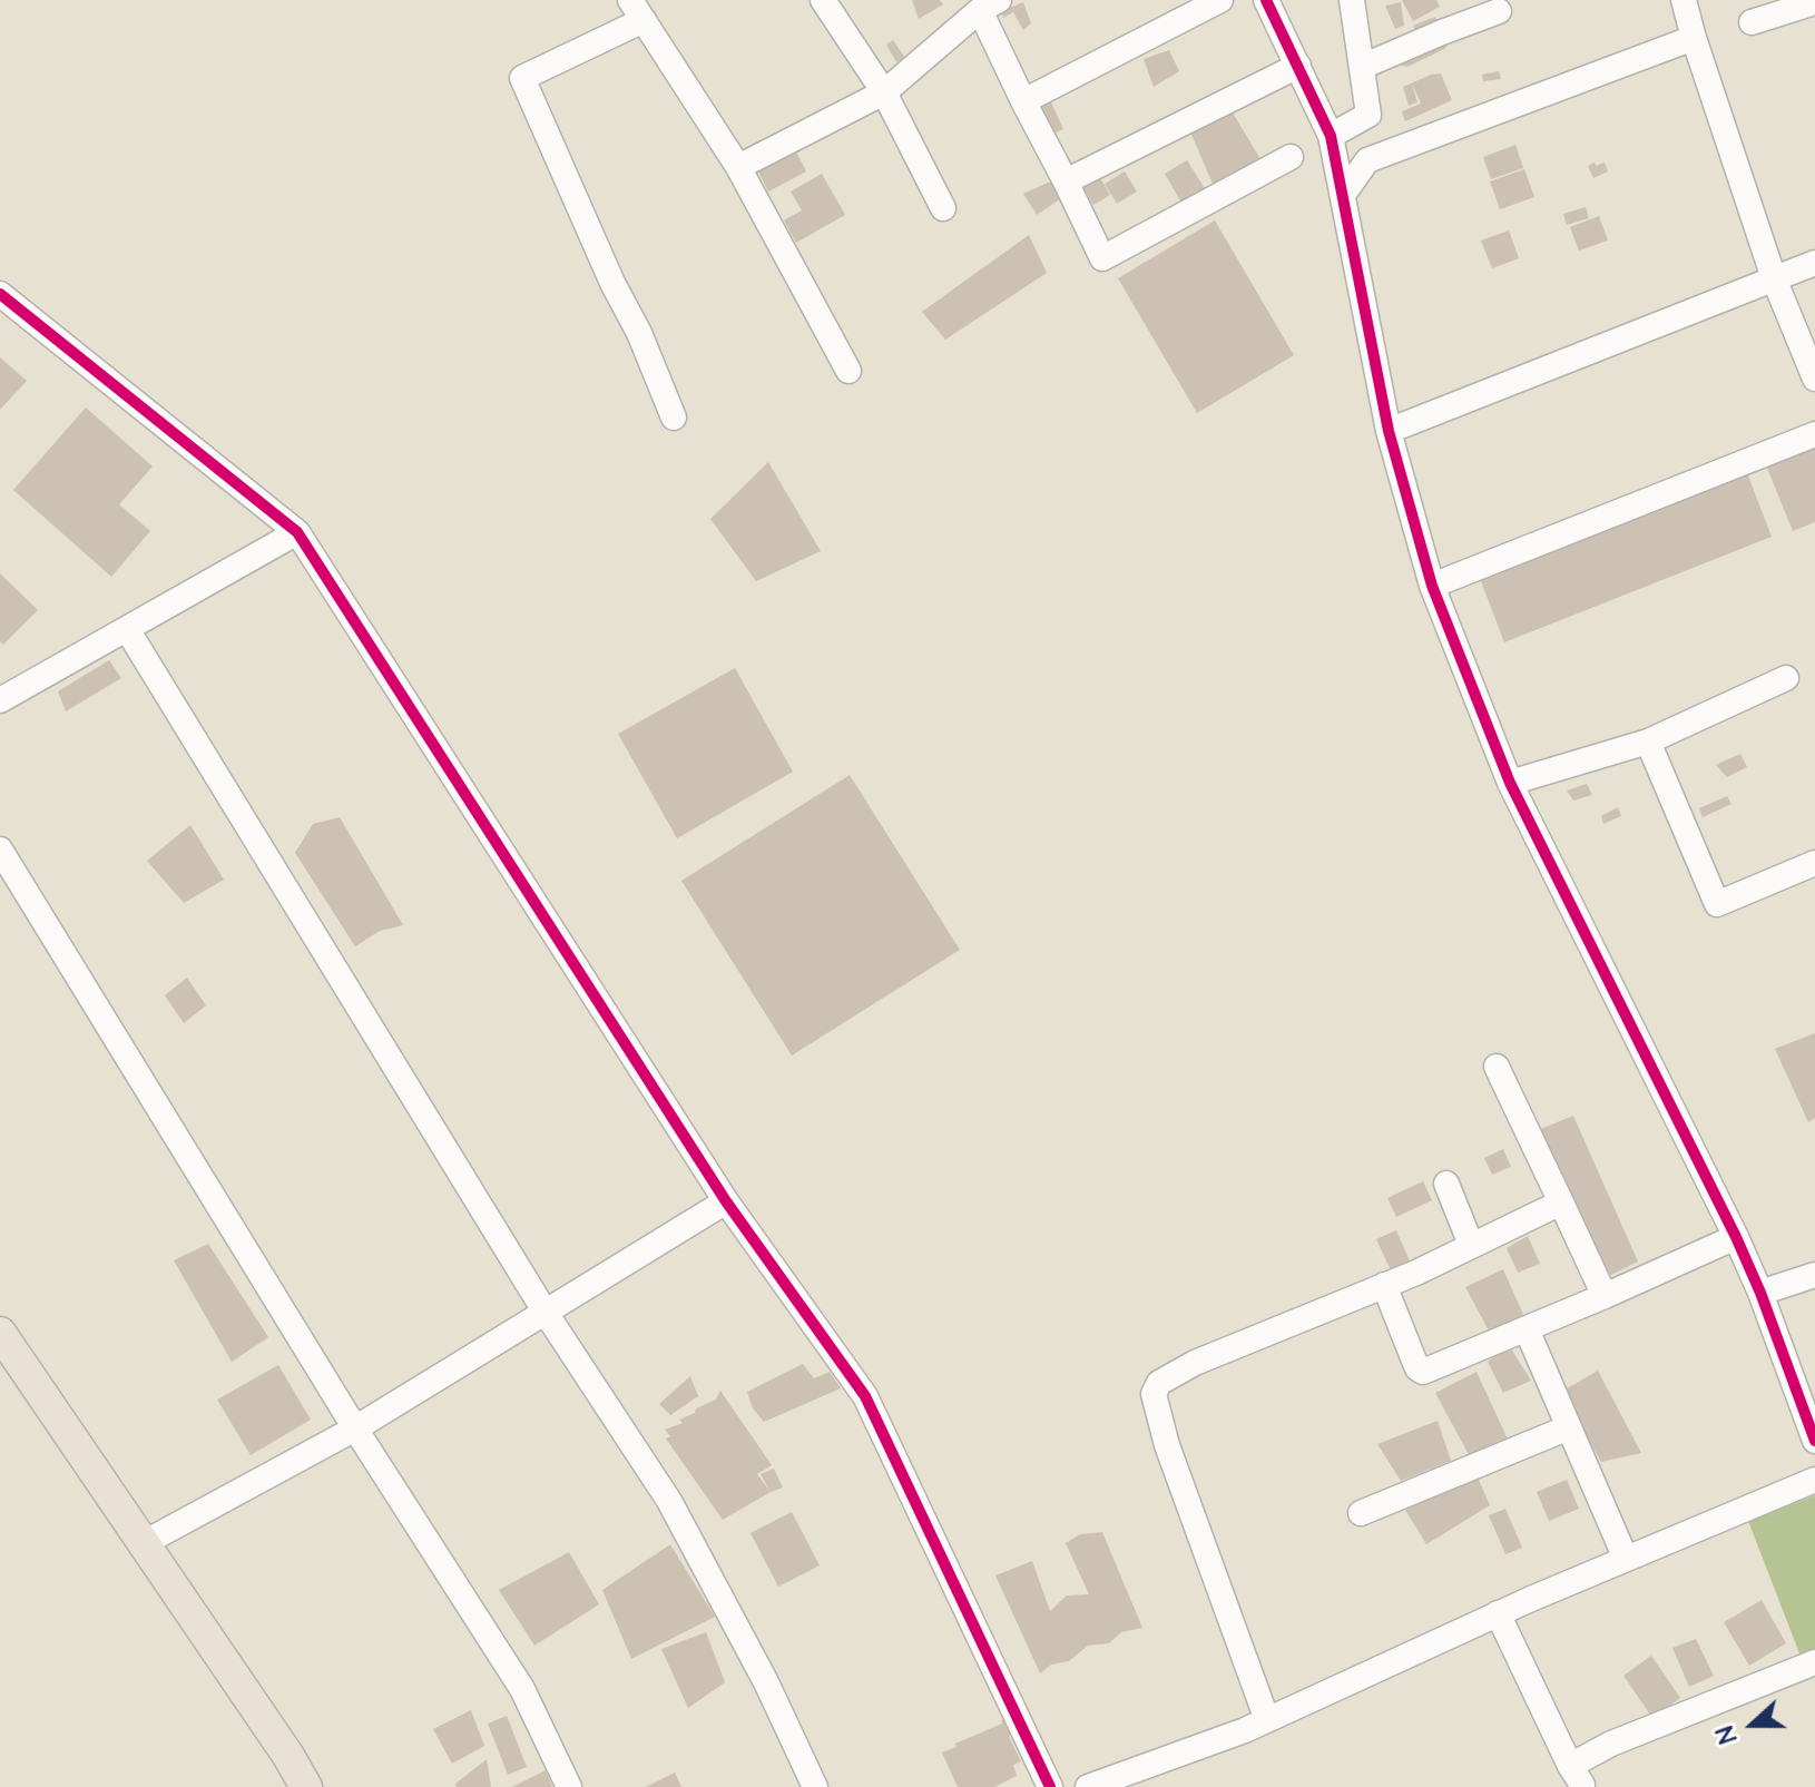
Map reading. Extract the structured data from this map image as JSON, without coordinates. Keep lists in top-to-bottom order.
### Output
{
  "north": "left"
}
